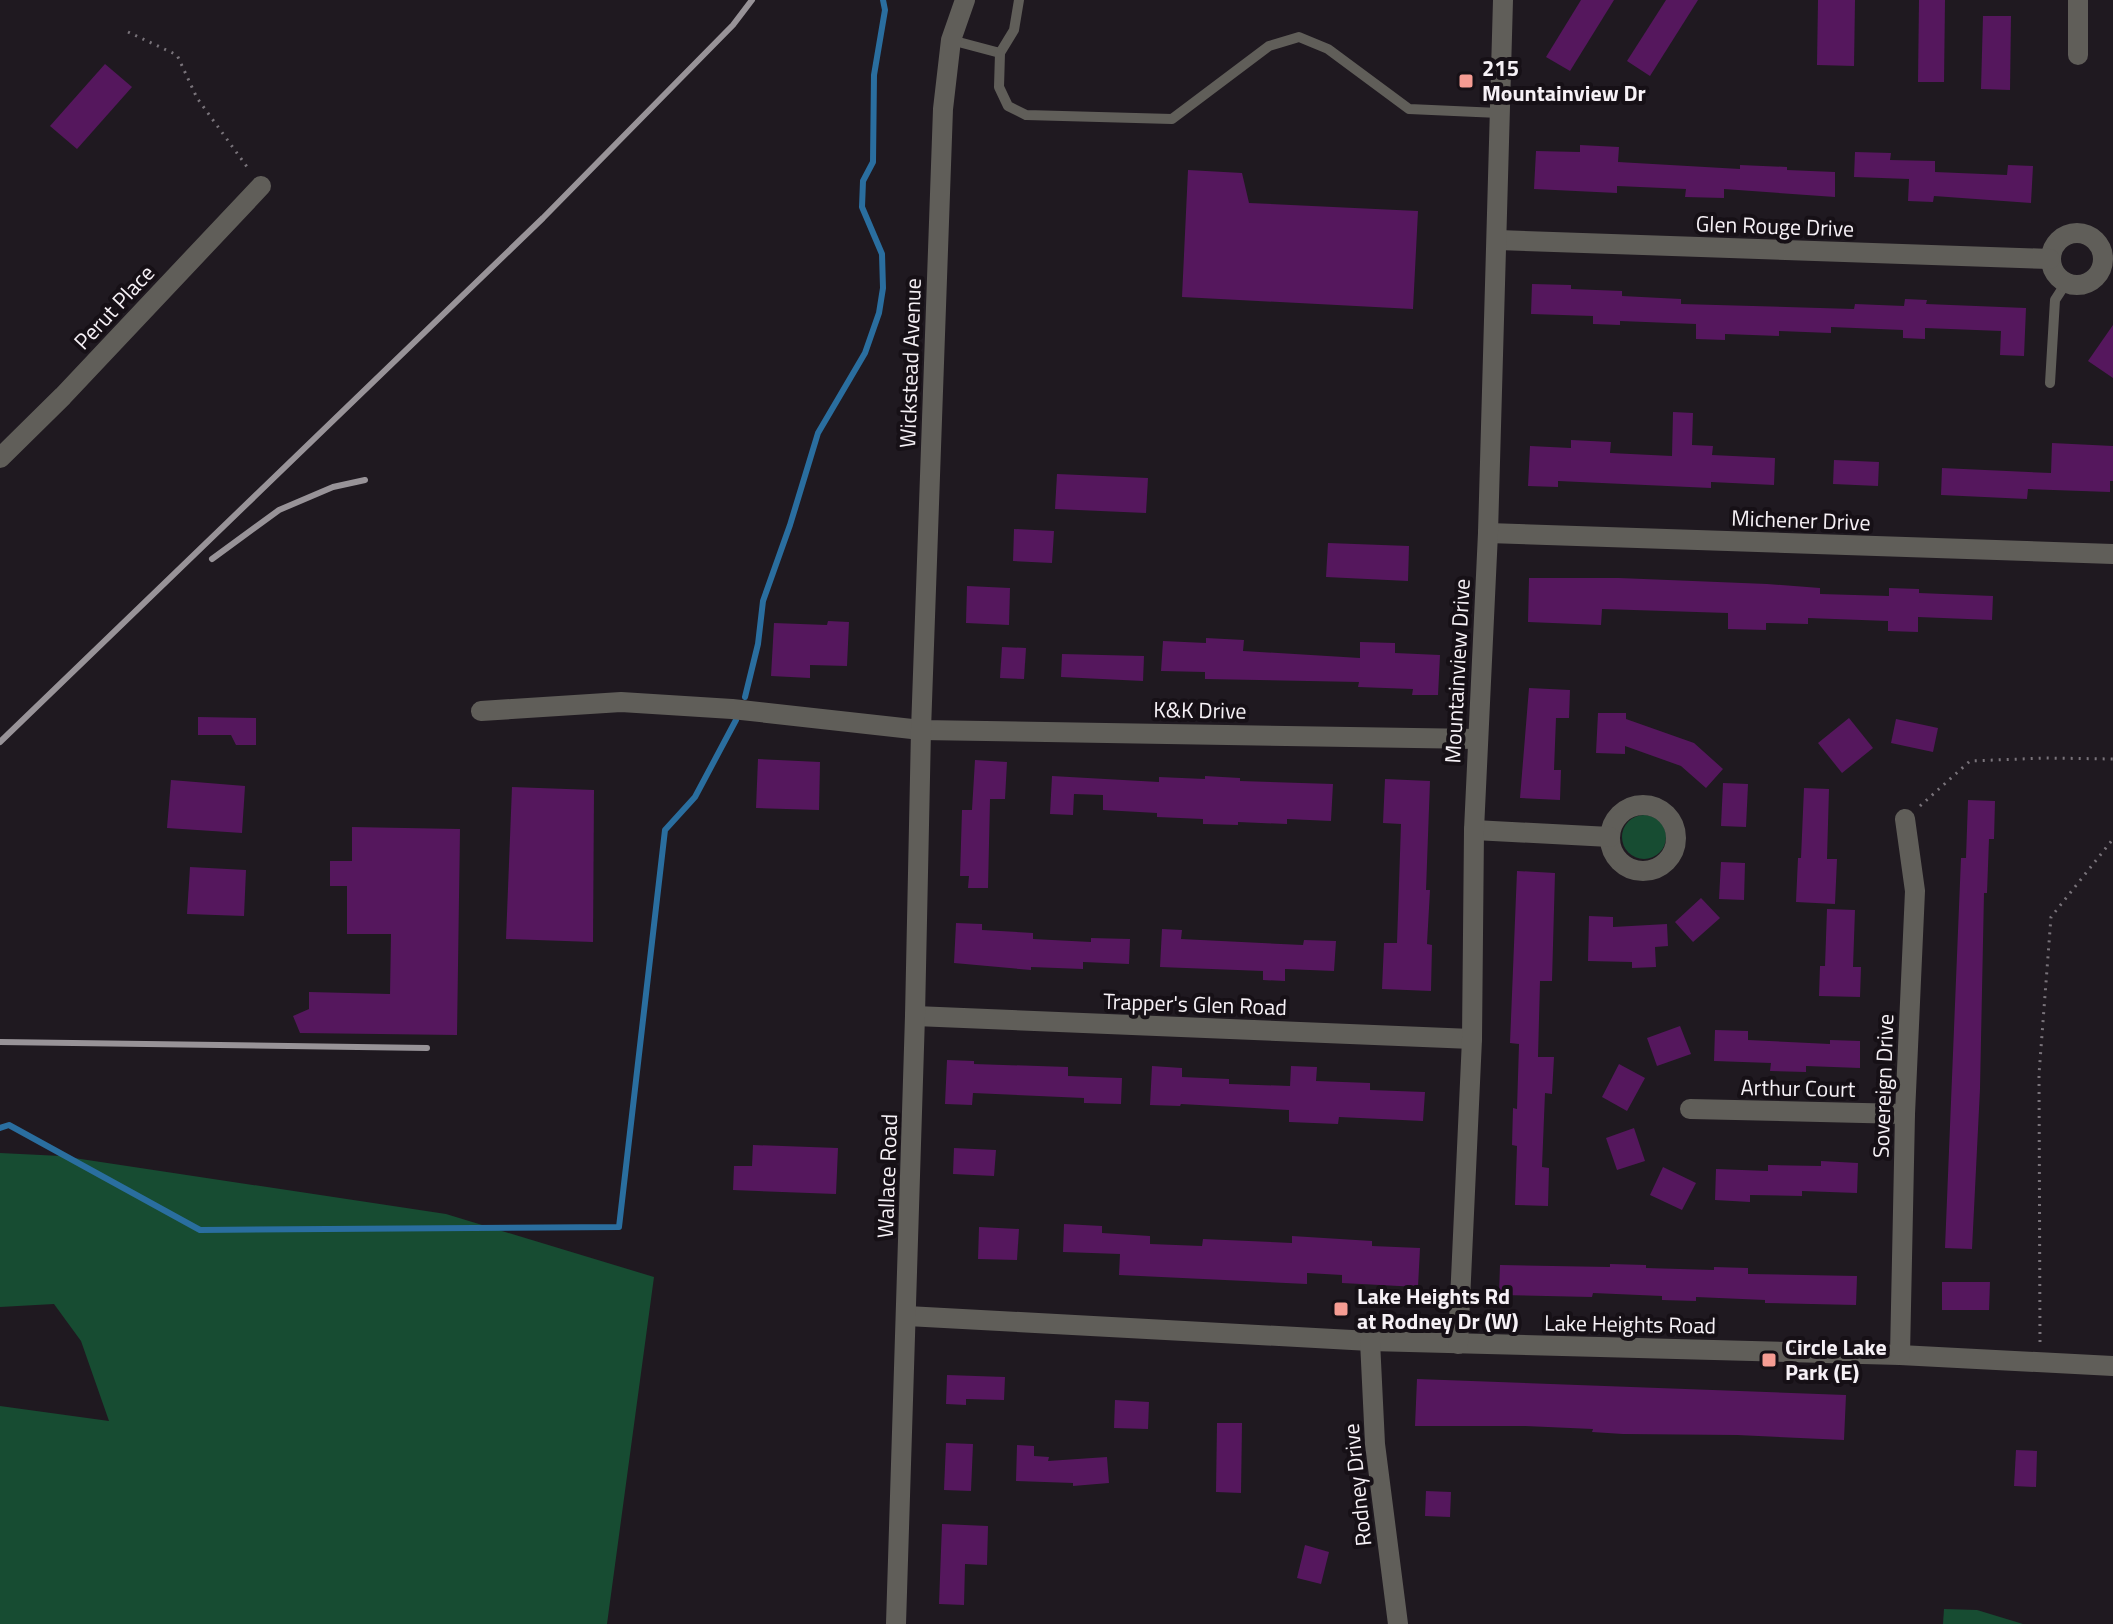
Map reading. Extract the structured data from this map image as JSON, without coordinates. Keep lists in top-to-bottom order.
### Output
{
  "streets": {
    "street": [
      "Glen Rouge Drive",
      "Perut Place",
      "Wickstead Avenue",
      "Michener Drive",
      "Mountainview Drive",
      "K&K Drive",
      "Trapper's Glen Road",
      "Sovereign Drive",
      "Arthur Court",
      "Wallace Road",
      "Lake Heights Road",
      "Rodney Drive"
    ]
  },
  "crossings": [
    ["Glen Rouge Drive", "Mountainview Drive"],
    ["Wickstead Avenue", "K&K Drive"],
    ["Wickstead Avenue", "Wallace Road"],
    ["Michener Drive", "Mountainview Drive"],
    ["Mountainview Drive", "K&K Drive"],
    ["Mountainview Drive", "Trapper's Glen Road"],
    ["Mountainview Drive", "Lake Heights Road"],
    ["K&K Drive", "Wallace Road"],
    ["Trapper's Glen Road", "Wallace Road"],
    ["Sovereign Drive", "Arthur Court"],
    ["Sovereign Drive", "Lake Heights Road"],
    ["Wallace Road", "Lake Heights Road"],
    ["Lake Heights Road", "Rodney Drive"]
  ],
  "places": {
    "transit": ["215 Mountainview Dr", "Lake Heights Rd at Rodney Dr (W)", "Circle Lake Park (E)"]
  }
}
